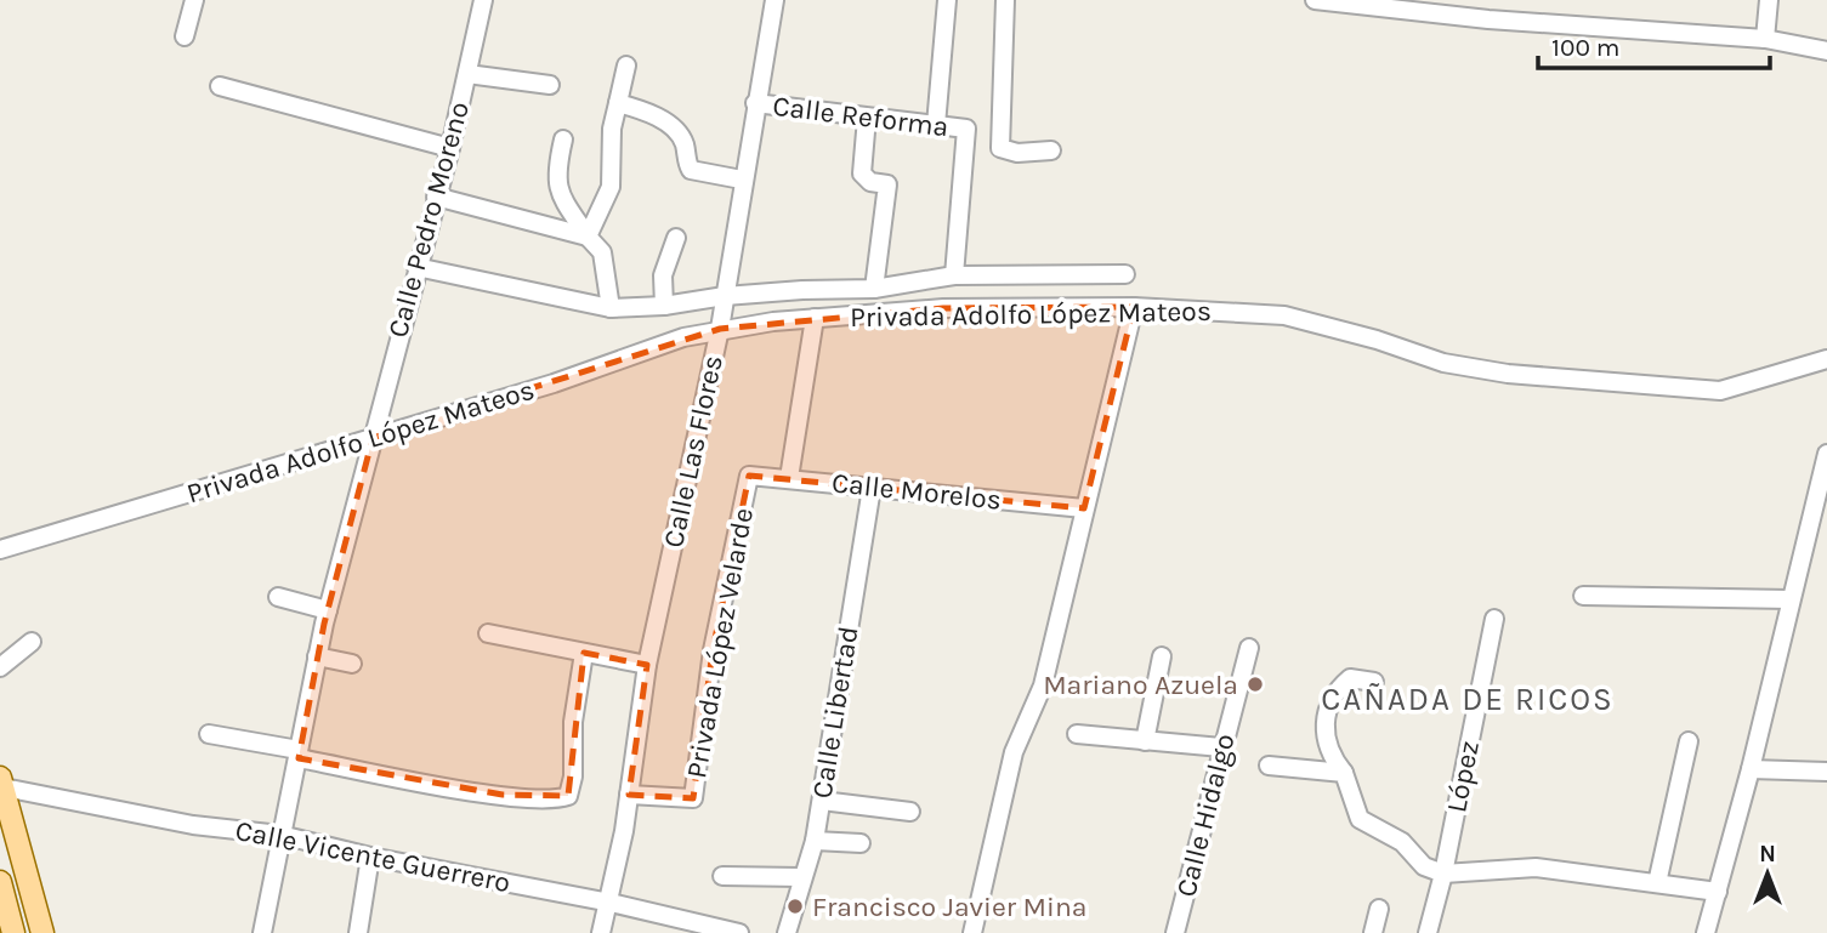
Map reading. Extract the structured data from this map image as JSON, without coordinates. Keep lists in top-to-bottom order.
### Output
{
  "streets": {
    "street": [
      "Calle Reforma",
      "Calle Pedro Moreno",
      "Privada Adolfo López Mateos",
      "Calle Las Flores",
      "Calle Morelos",
      "Privada López Velarde",
      "Calle Libertad",
      "López",
      "Calle Hidalgo",
      "Calle Vicente Guerrero"
    ]
  },
  "crossings": [
    ["Calle Reforma", "Calle Las Flores"],
    ["Calle Pedro Moreno", "Privada Adolfo López Mateos"],
    ["Calle Pedro Moreno", "Calle Vicente Guerrero"],
    ["Privada Adolfo López Mateos", "Calle Las Flores"],
    ["Calle Las Flores", "Privada López Velarde"],
    ["Calle Las Flores", "Calle Vicente Guerrero"],
    ["Calle Morelos", "Privada López Velarde"],
    ["Calle Morelos", "Calle Libertad"]
  ],
  "districts": ["CAÑADA DE RICOS"],
  "places": ["Mariano Azuela", "Francisco Javier Mina"],
  "scale_bar": "100 m",
  "north": "top"
}
